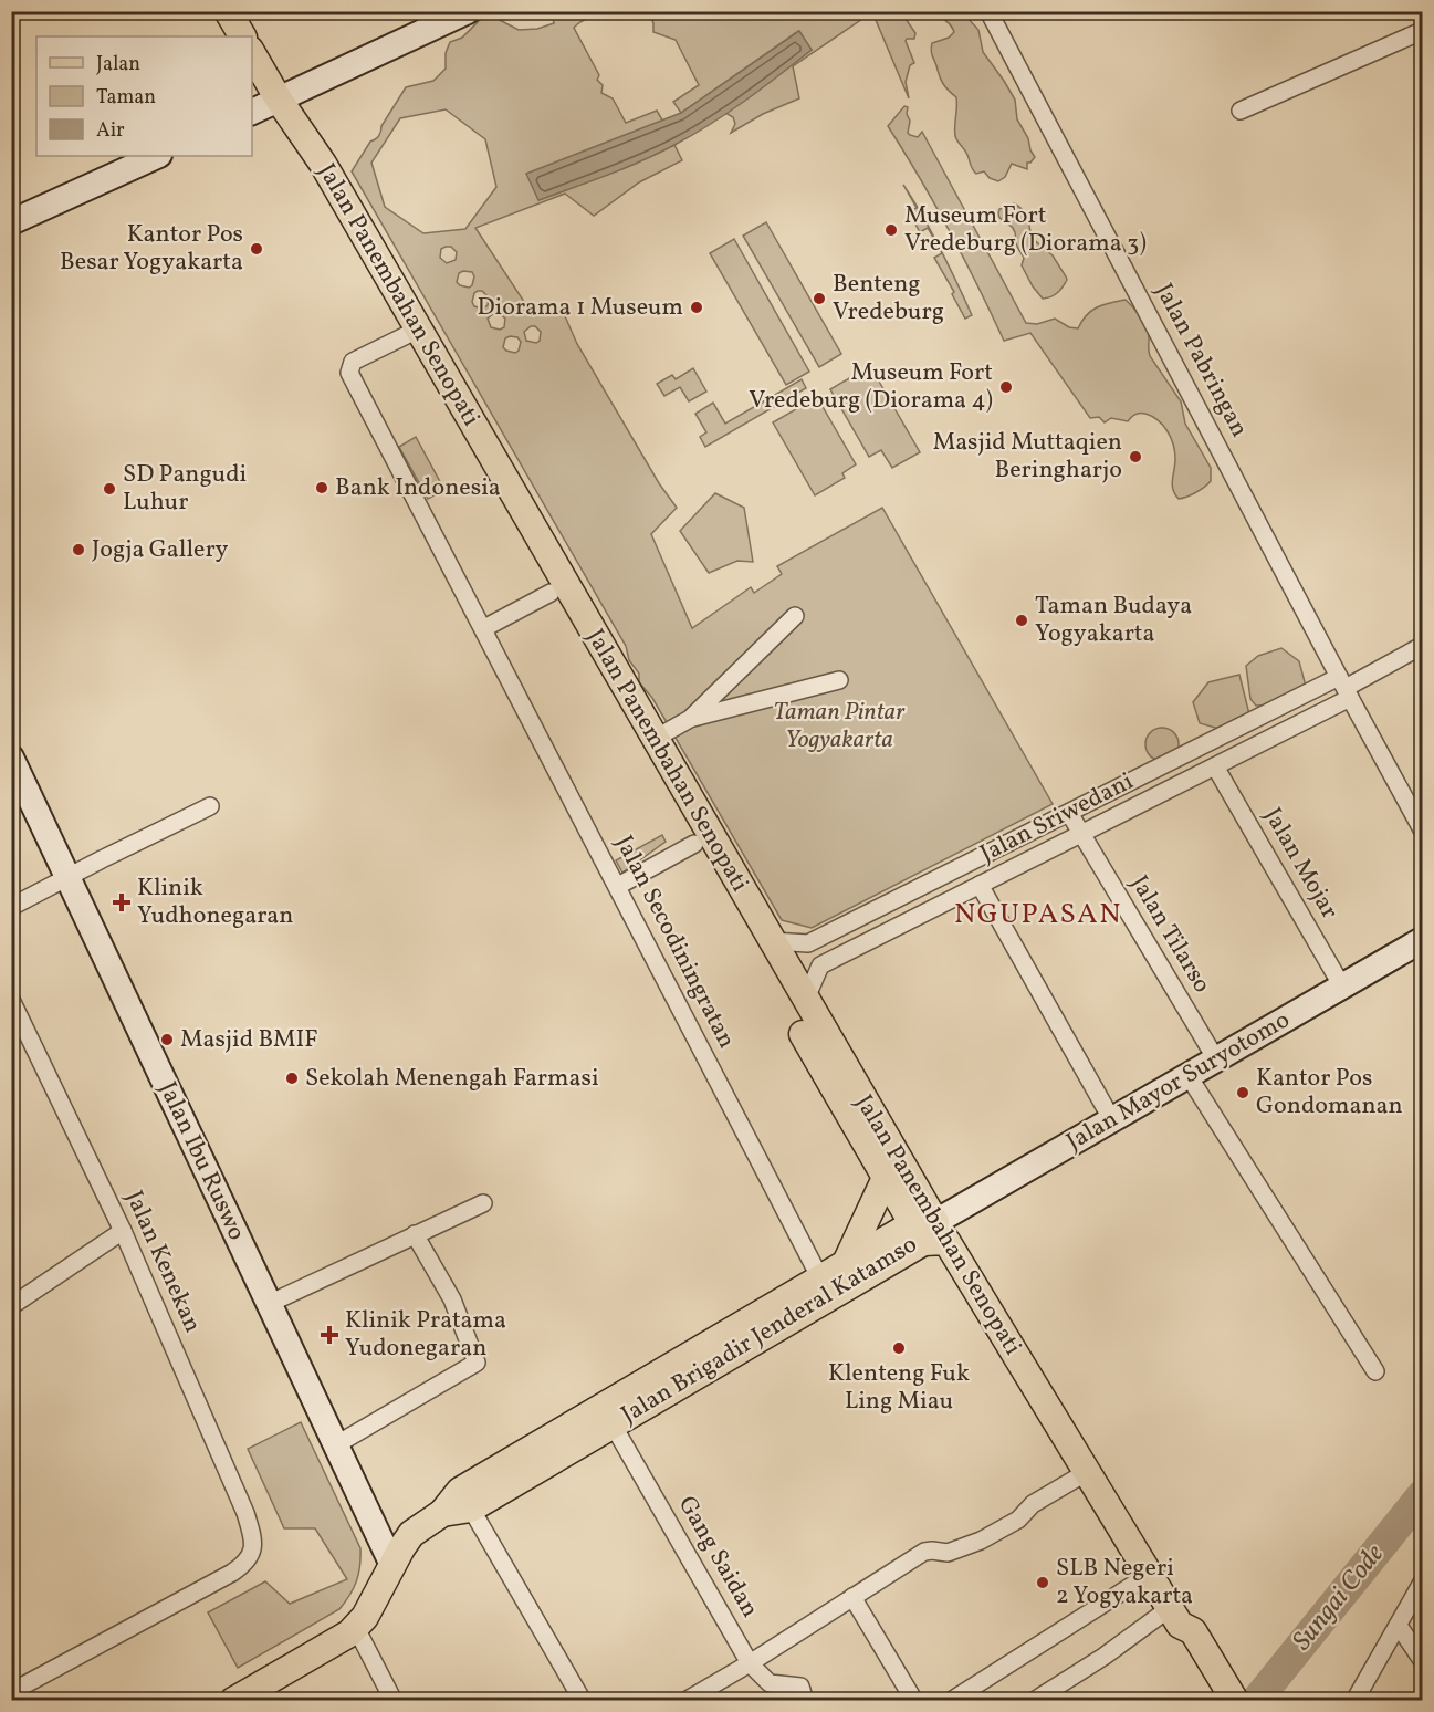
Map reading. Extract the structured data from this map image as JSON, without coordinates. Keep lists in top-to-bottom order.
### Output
{
  "streets": {
    "main road": ["Jalan Panembahan Senopati", "Jalan Brigadir Jenderal Katamso"],
    "street": [
      "Jalan Pabringan",
      "Jalan Sriwedani",
      "Jalan Mojar",
      "Jalan Tilarso",
      "Jalan Secodiningratan",
      "Jalan Mayor Suryotomo",
      "Jalan Ibu Ruswo",
      "Jalan Kenekan",
      "Gang Saidan"
    ]
  },
  "crossings": [
    ["Jalan Panembahan Senopati", "Jalan Secodiningratan"],
    ["Jalan Panembahan Senopati", "Jalan Mayor Suryotomo"],
    ["Jalan Panembahan Senopati", "Jalan Brigadir Jenderal Katamso"],
    ["Jalan Pabringan", "Jalan Sriwedani"],
    ["Jalan Sriwedani", "Jalan Mojar"],
    ["Jalan Sriwedani", "Jalan Tilarso"],
    ["Jalan Mojar", "Jalan Mayor Suryotomo"],
    ["Jalan Tilarso", "Jalan Mayor Suryotomo"],
    ["Jalan Secodiningratan", "Jalan Brigadir Jenderal Katamso"],
    ["Jalan Mayor Suryotomo", "Jalan Brigadir Jenderal Katamso"],
    ["Jalan Ibu Ruswo", "Jalan Brigadir Jenderal Katamso"],
    ["Jalan Brigadir Jenderal Katamso", "Gang Saidan"]
  ],
  "districts": ["NGUPASAN"],
  "water": ["Sungai Code"],
  "parks": ["Taman Pintar Yogyakarta"],
  "places": {
    "other": [
      "Museum Fort Vredeburg (Diorama 3)",
      "Kantor Pos Besar Yogyakarta",
      "Benteng Vredeburg",
      "Diorama 1 Museum",
      "Museum Fort Vredeburg (Diorama 4)",
      "Masjid Muttaqien Beringharjo",
      "Bank Indonesia",
      "SD Pangudi Luhur",
      "Jogja Gallery",
      "Taman Budaya Yogyakarta",
      "Masjid BMIF",
      "Sekolah Menengah Farmasi",
      "Kantor Pos Gondomanan",
      "Klenteng Fuk Ling Miau",
      "SLB Negeri 2 Yogyakarta"
    ],
    "health": ["Klinik Yudhonegaran", "Klinik Pratama Yudonegaran"]
  },
  "legend": ["Jalan", "Taman", "Air"]
}
